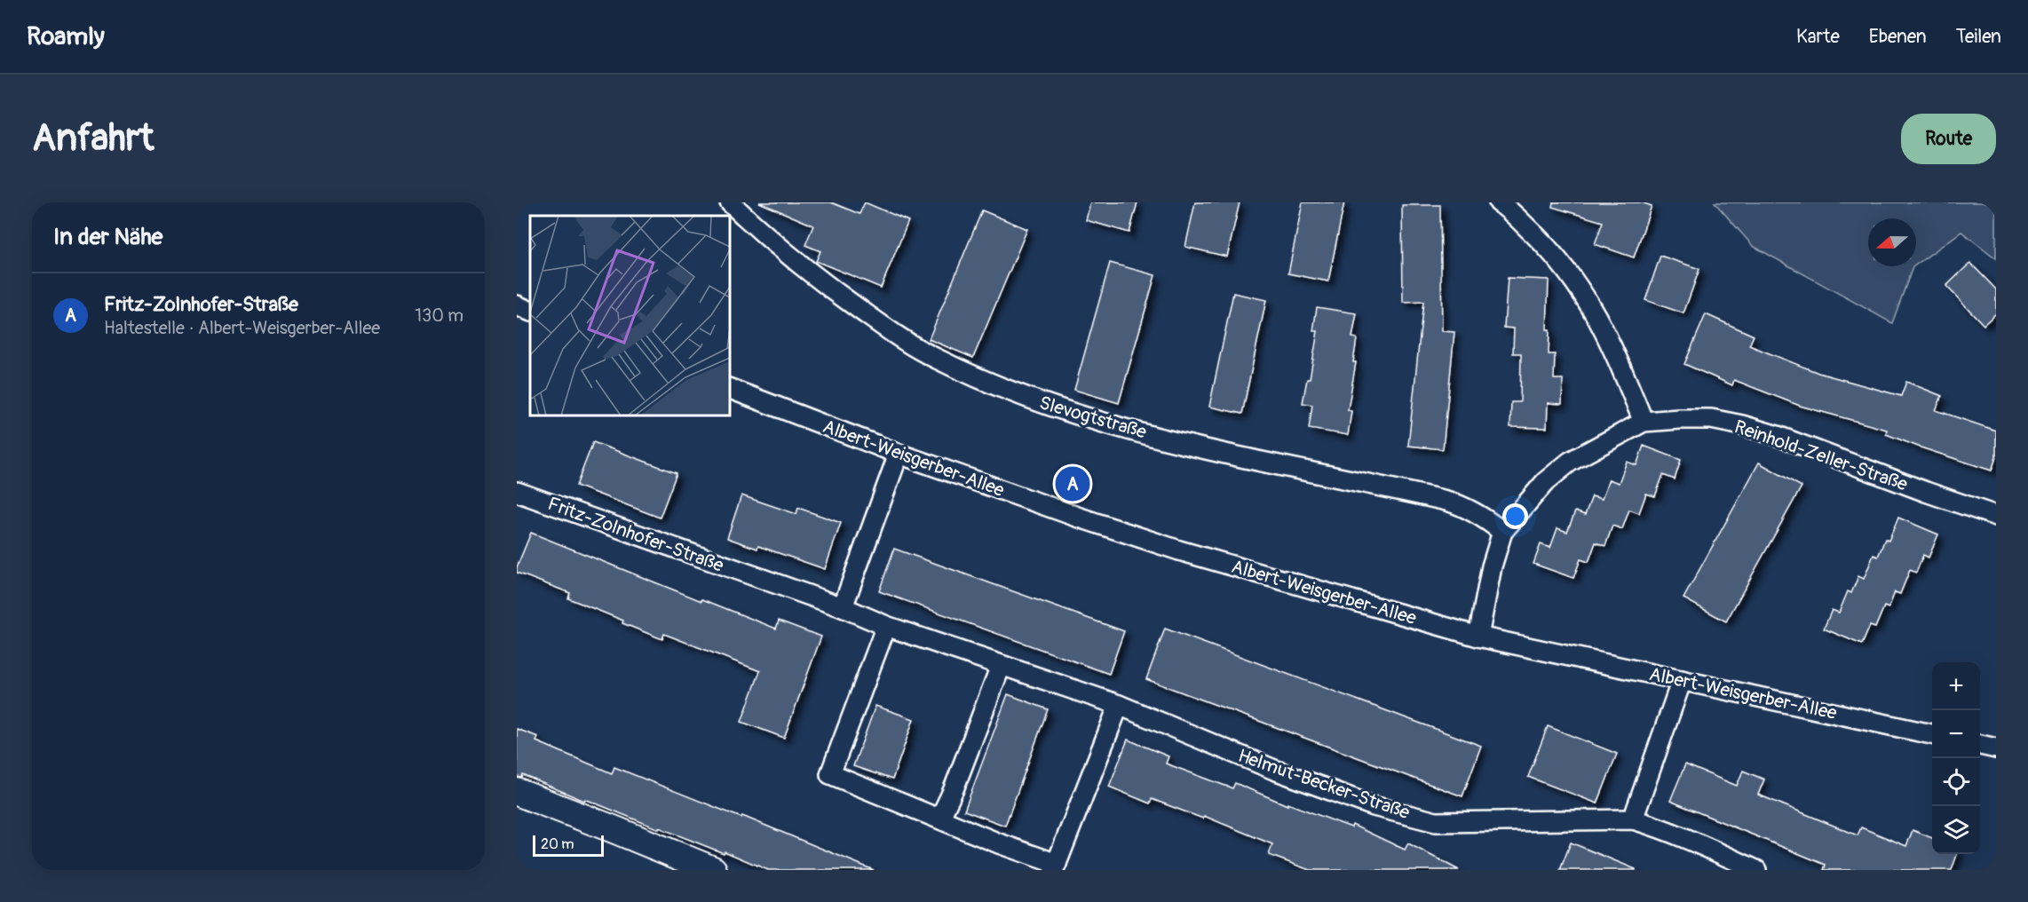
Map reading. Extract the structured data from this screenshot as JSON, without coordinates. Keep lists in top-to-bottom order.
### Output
{
  "streets": {
    "street": [
      "Slevogtstraße",
      "Reinhold-Zeller-Straße",
      "Albert-Weisgerber-Allee",
      "Fritz-Zolnhofer-Straße",
      "Helmut-Becker-Straße"
    ]
  },
  "crossings": [
    ["Slevogtstraße", "Reinhold-Zeller-Straße"],
    ["Reinhold-Zeller-Straße", "Albert-Weisgerber-Allee"],
    ["Fritz-Zolnhofer-Straße", "Helmut-Becker-Straße"]
  ],
  "scale_bar": "20 m",
  "north": "left",
  "page": {
    "header": "Roamly",
    "nav": ["Karte", "Ebenen", "Teilen"],
    "buttons": "Route",
    "title": "Anfahrt",
    "heading": "In der Nähe",
    "list": [
      {
        "mark": "A",
        "name": "Fritz-Zolnhofer-Straße",
        "note": "Haltestelle · Albert-Weisgerber-Allee",
        "value": "130 m"
      }
    ],
    "pins": "A",
    "map_buttons": ["+", "−"],
    "scale": "20 m"
  }
}
